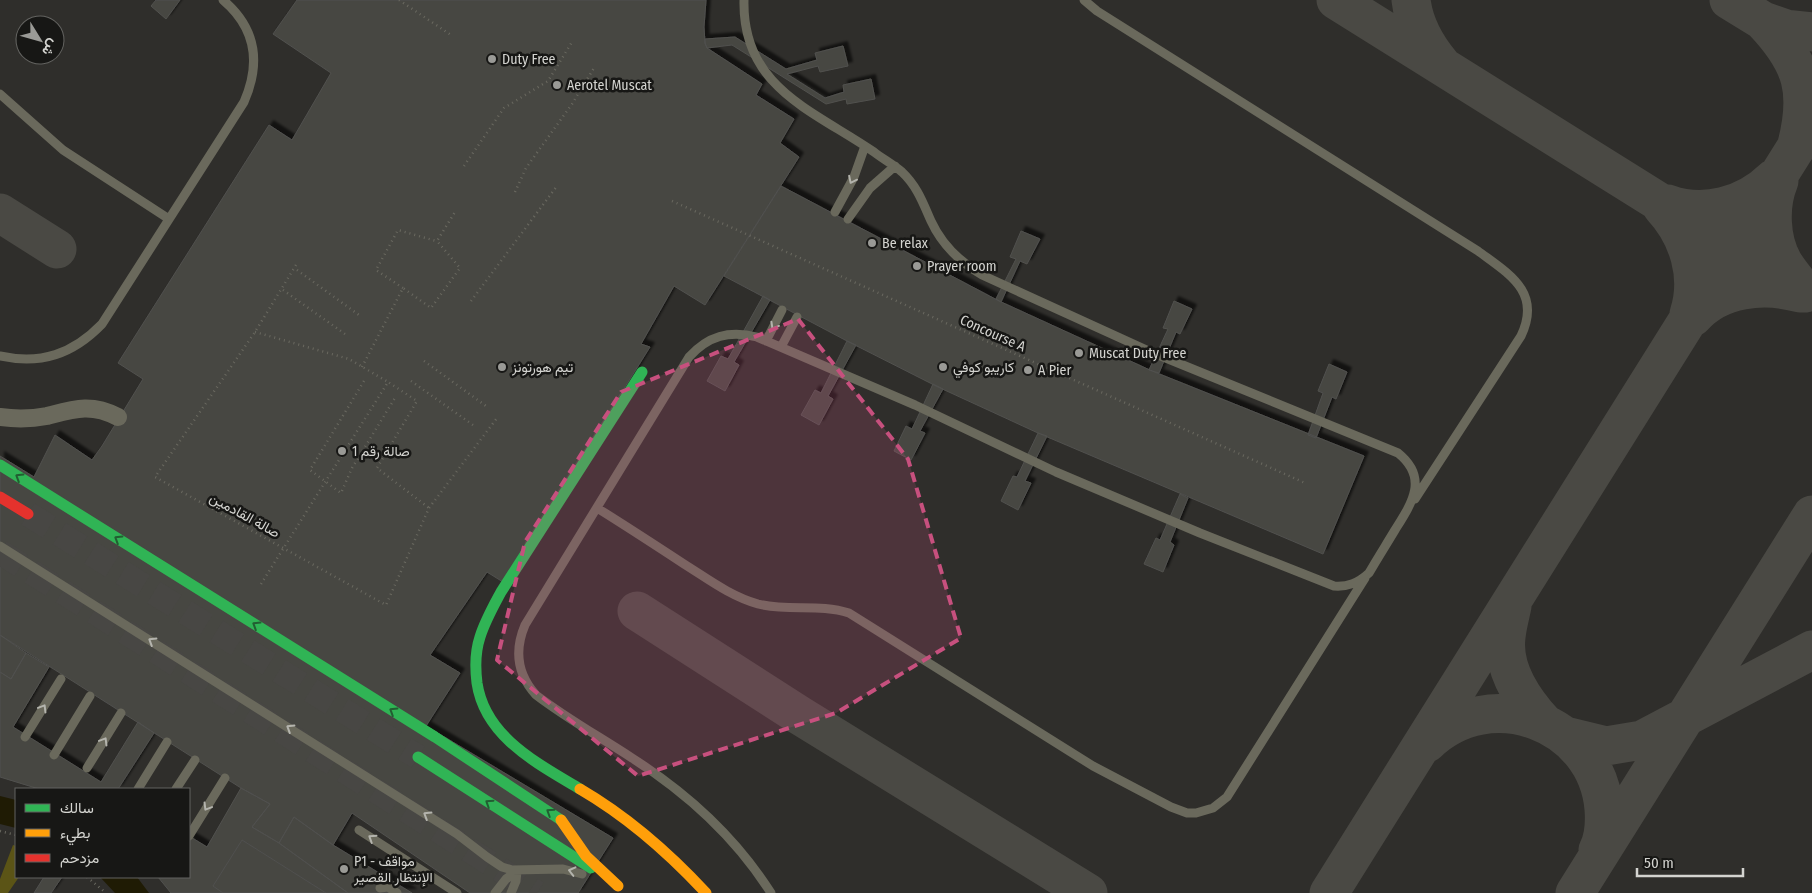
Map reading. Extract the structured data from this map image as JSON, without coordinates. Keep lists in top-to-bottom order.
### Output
{
  "streets": {
    "path": ["Concourse A", "صالة القادمين"]
  },
  "places": [
    "Duty Free",
    "Aerotel Muscat",
    "Be relax",
    "Prayer room",
    "Muscat Duty Free",
    "تيم هورتونز",
    "كاريبو كوفي",
    "A Pier",
    "صالة رقم 1",
    "P1 - مواقف الإنتظار القصير"
  ],
  "legend": ["سالك", "بطيء", "مزدحم"],
  "scale_bar": "50 m",
  "north": "bottom right"
}
